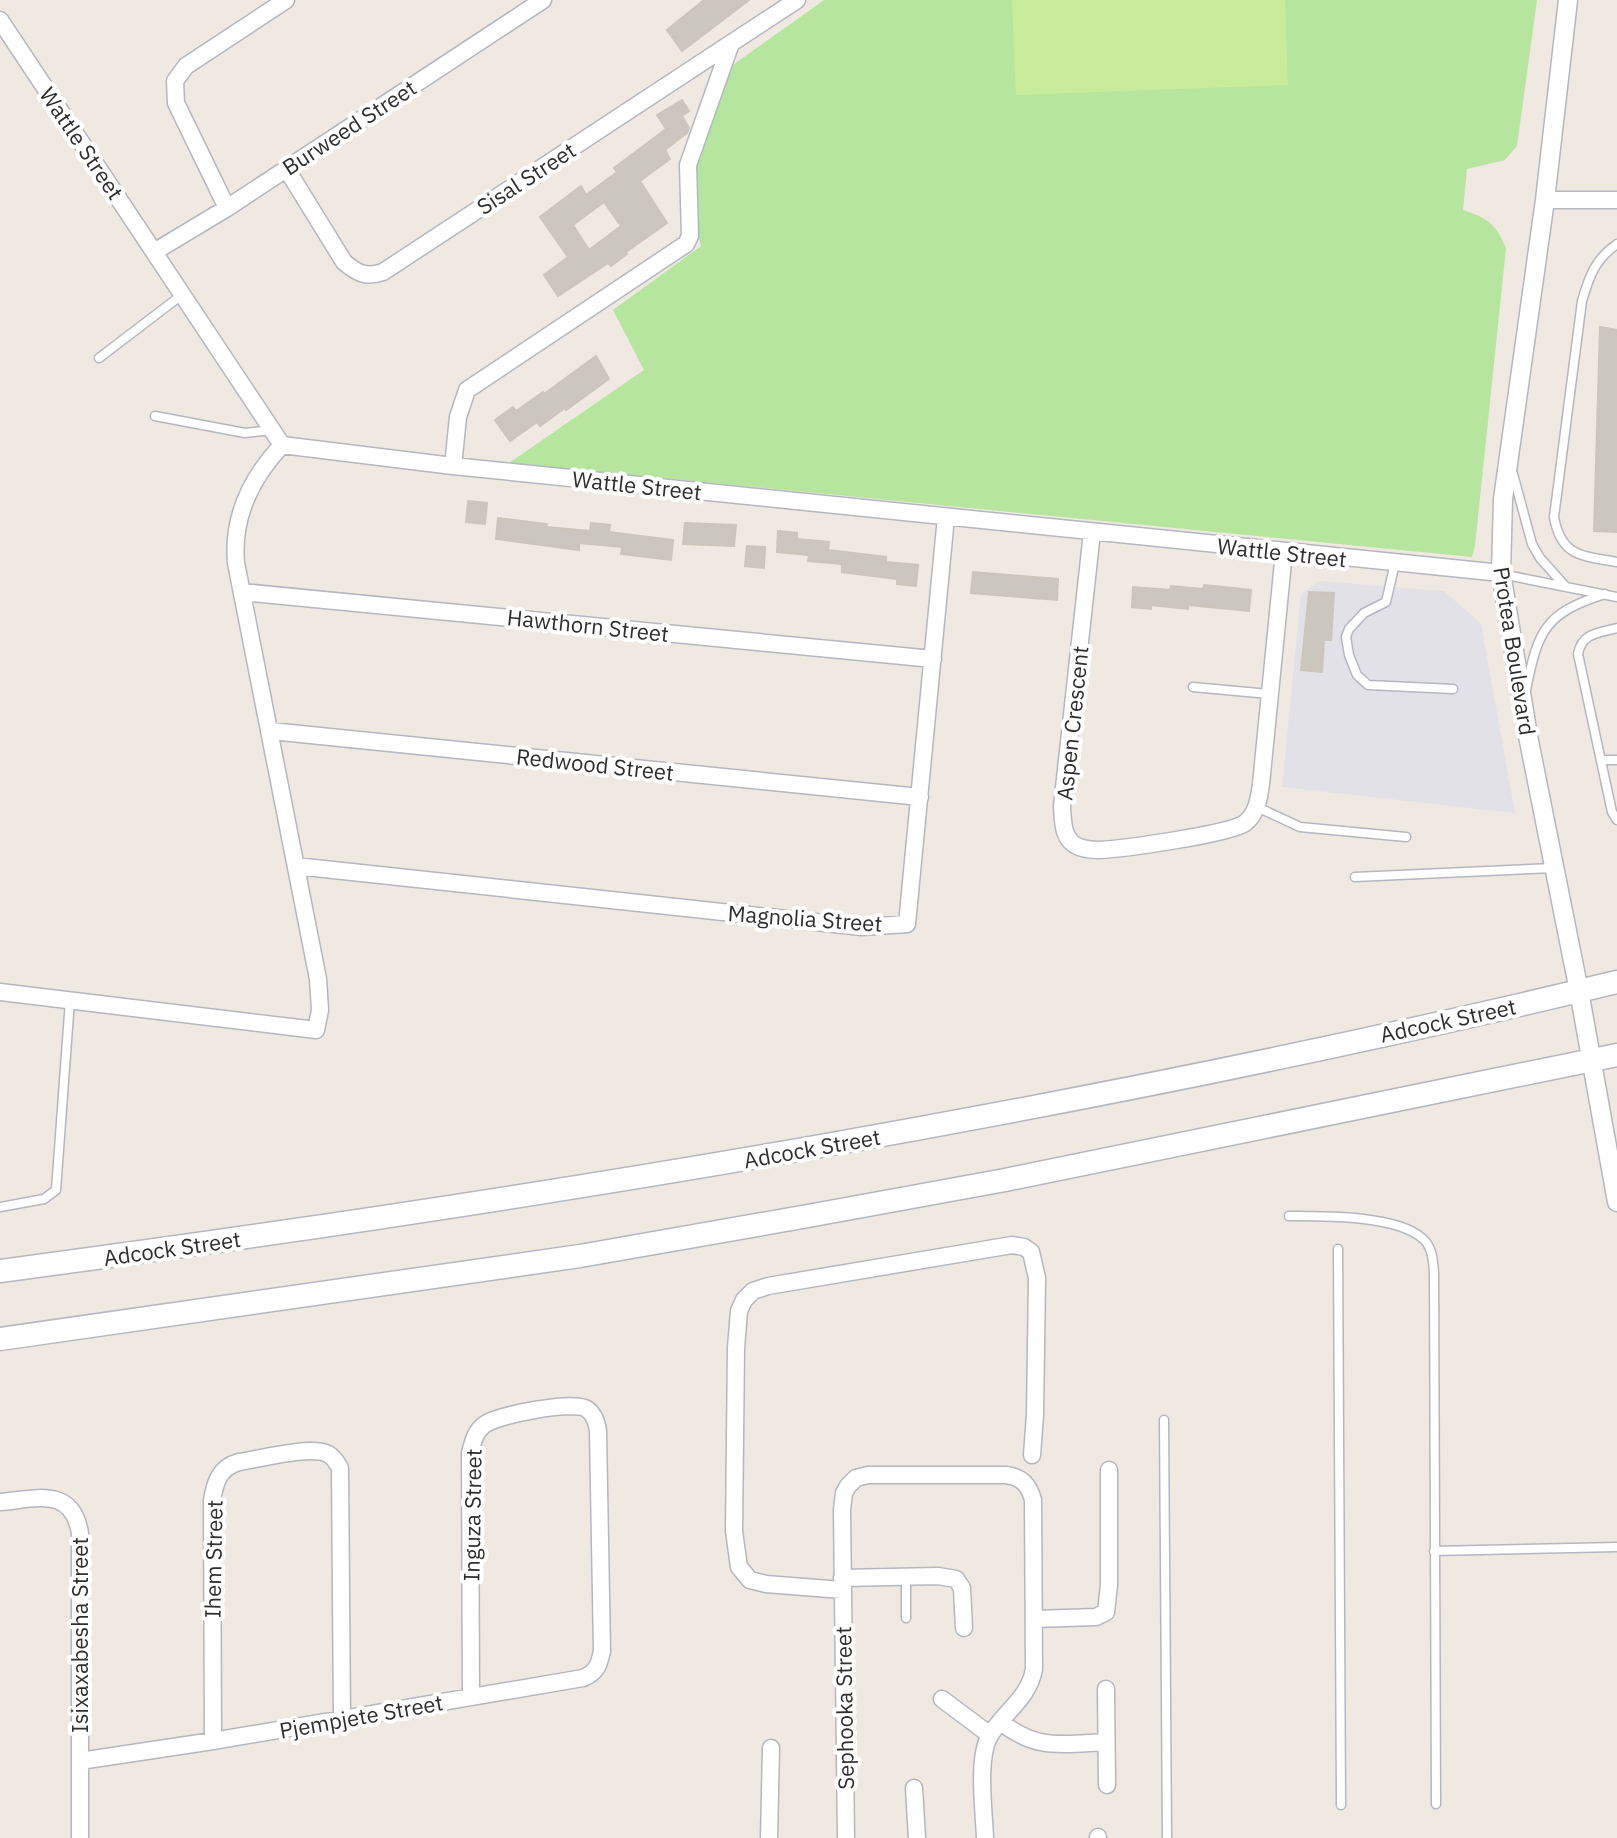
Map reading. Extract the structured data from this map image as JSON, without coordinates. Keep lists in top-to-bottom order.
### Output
{
  "streets": {
    "main road": ["Adcock Street"],
    "street": [
      "Burweed Street",
      "Wattle Street",
      "Sisal Street",
      "Hawthorn Street",
      "Protea Boulevard",
      "Aspen Crescent",
      "Redwood Street",
      "Magnolia Street",
      "Inguza Street",
      "Ihem Street",
      "Isixaxabesha Street",
      "Sephooka Street",
      "Pjempjete Street"
    ]
  },
  "crossings": [
    ["Burweed Street", "Wattle Street"],
    ["Burweed Street", "Sisal Street"],
    ["Wattle Street", "Protea Boulevard"],
    ["Wattle Street", "Aspen Crescent"],
    ["Wattle Street", "Magnolia Street"],
    ["Hawthorn Street", "Magnolia Street"],
    ["Protea Boulevard", "Adcock Street"],
    ["Redwood Street", "Magnolia Street"],
    ["Inguza Street", "Pjempjete Street"],
    ["Ihem Street", "Pjempjete Street"],
    ["Isixaxabesha Street", "Pjempjete Street"]
  ]
}
